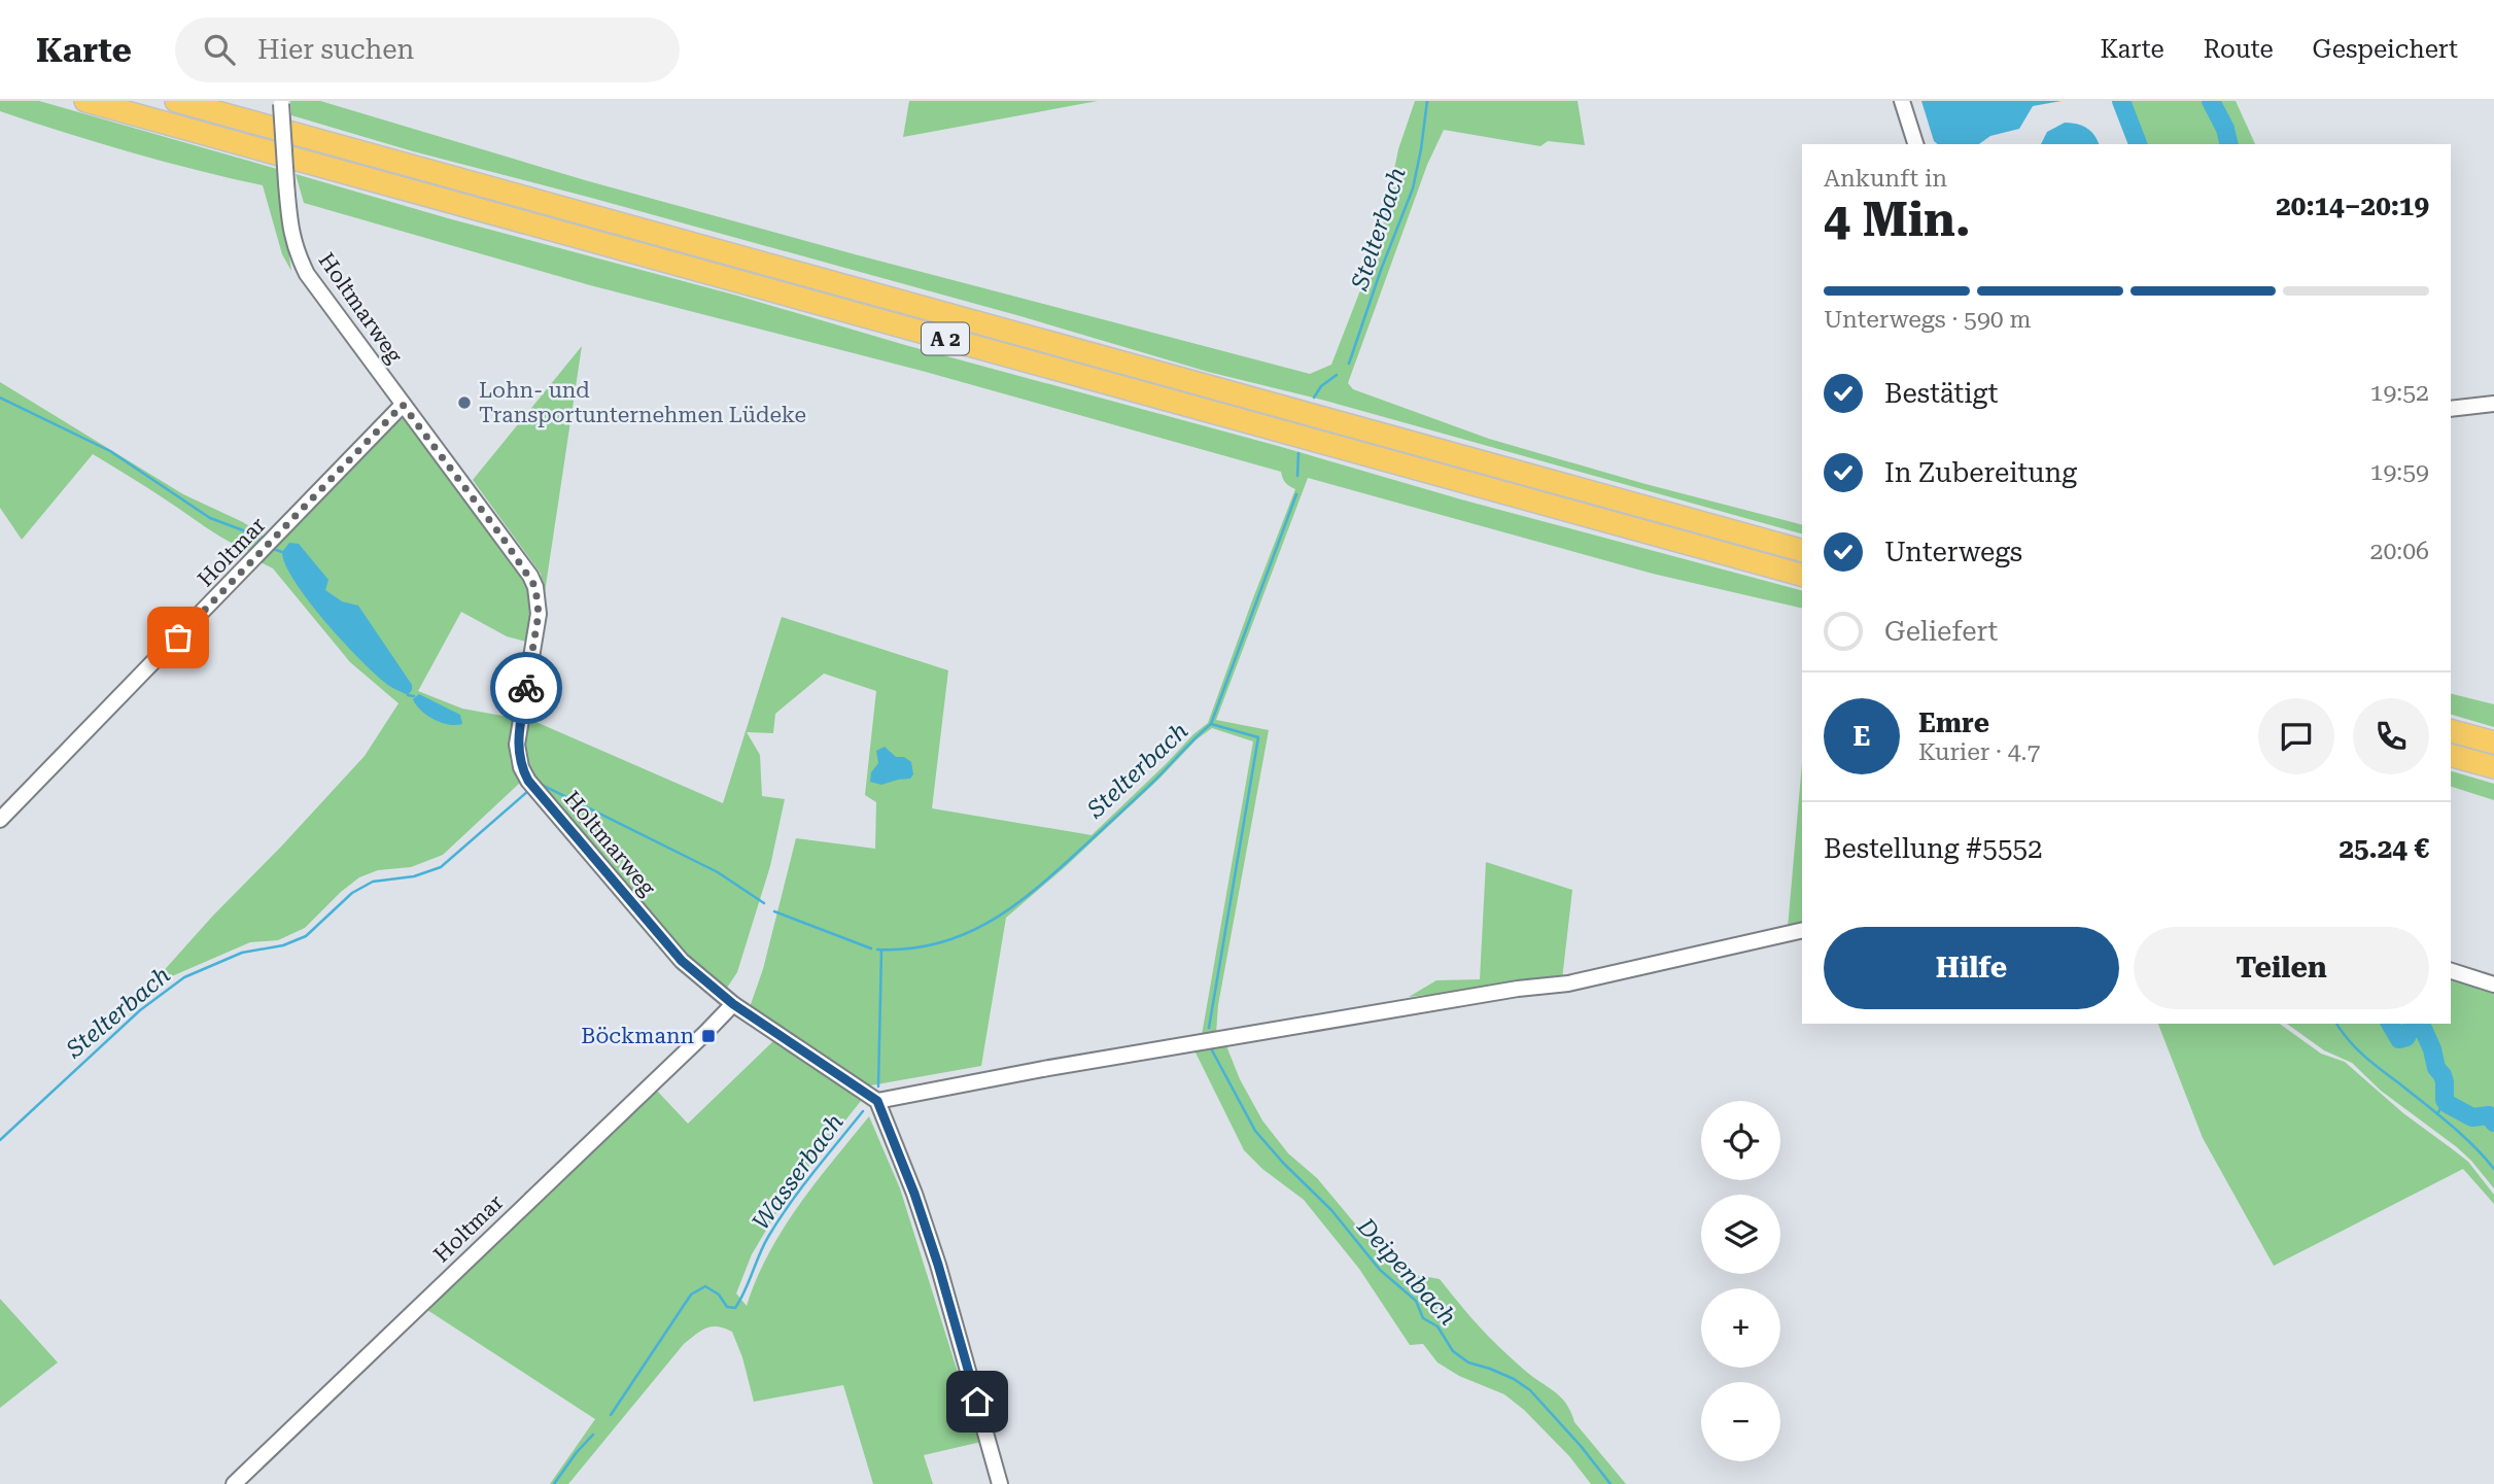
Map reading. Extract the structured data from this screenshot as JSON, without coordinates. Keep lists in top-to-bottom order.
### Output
{
  "streets": {
    "highway": ["A 2"],
    "street": ["Holtmarweg", "Holtmar"]
  },
  "crossings": [
    ["Holtmarweg", "Holtmar"]
  ],
  "water": ["Stelterbach", "Wasserbach", "Deipenbach"],
  "places": {
    "other": ["Lohn- und Transportunternehmen Lüdeke"],
    "transit": ["Böckmann"]
  },
  "page": {
    "header": "Karte",
    "search": "Hier suchen",
    "nav": ["Karte", "Route", "Gespeichert"],
    "heading": ["4 Min.", "Ankunft in", "20:14–20:19"],
    "panel": [
      "Emre",
      "Kurier · 4.7",
      "Bestellung #5552",
      "25.24 €"
    ],
    "bar": "Unterwegs · 590 m",
    "list": [
      ["Bestätigt", "19:52"],
      ["In Zubereitung", "19:59"],
      ["Unterwegs", "20:06"],
      "Geliefert"
    ],
    "round": "E",
    "buttons": ["Hilfe", "Teilen"],
    "map_buttons": ["+", "−"]
  }
}
